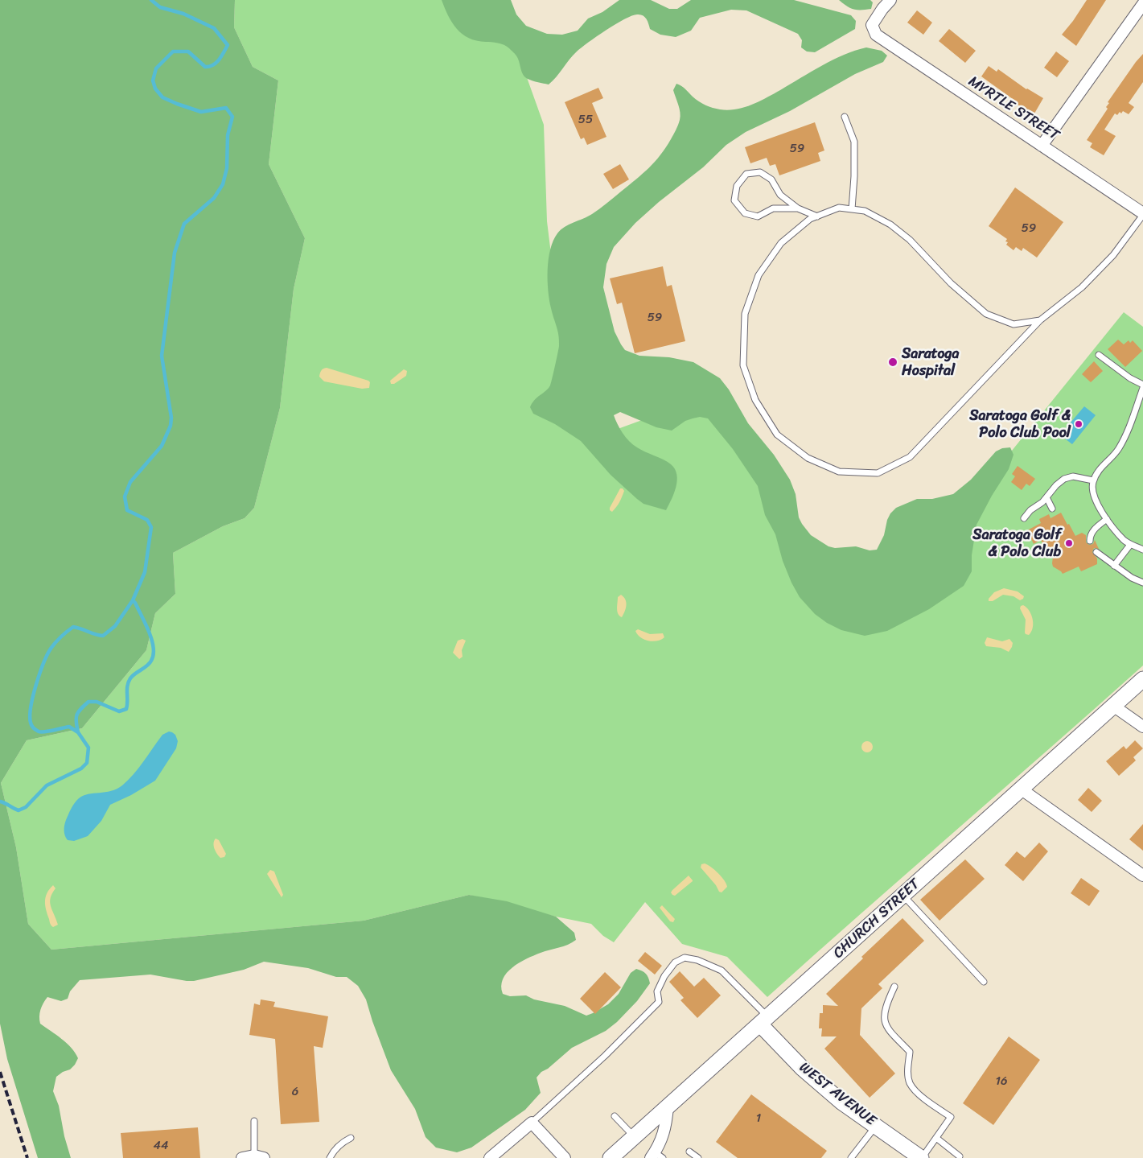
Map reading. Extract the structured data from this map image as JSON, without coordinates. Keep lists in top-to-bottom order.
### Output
{
  "streets": {
    "main road": ["CHURCH STREET", "WEST AVENUE"],
    "street": ["MYRTLE STREET"]
  },
  "crossings": [
    ["CHURCH STREET", "WEST AVENUE"]
  ],
  "places": ["Saratoga Hospital", "Saratoga Golf & Polo Club Pool", "Saratoga Golf & Polo Club"],
  "house_numbers": [
    "55",
    "59",
    "59",
    "59",
    "16",
    "6",
    "1",
    "44"
  ]
}
